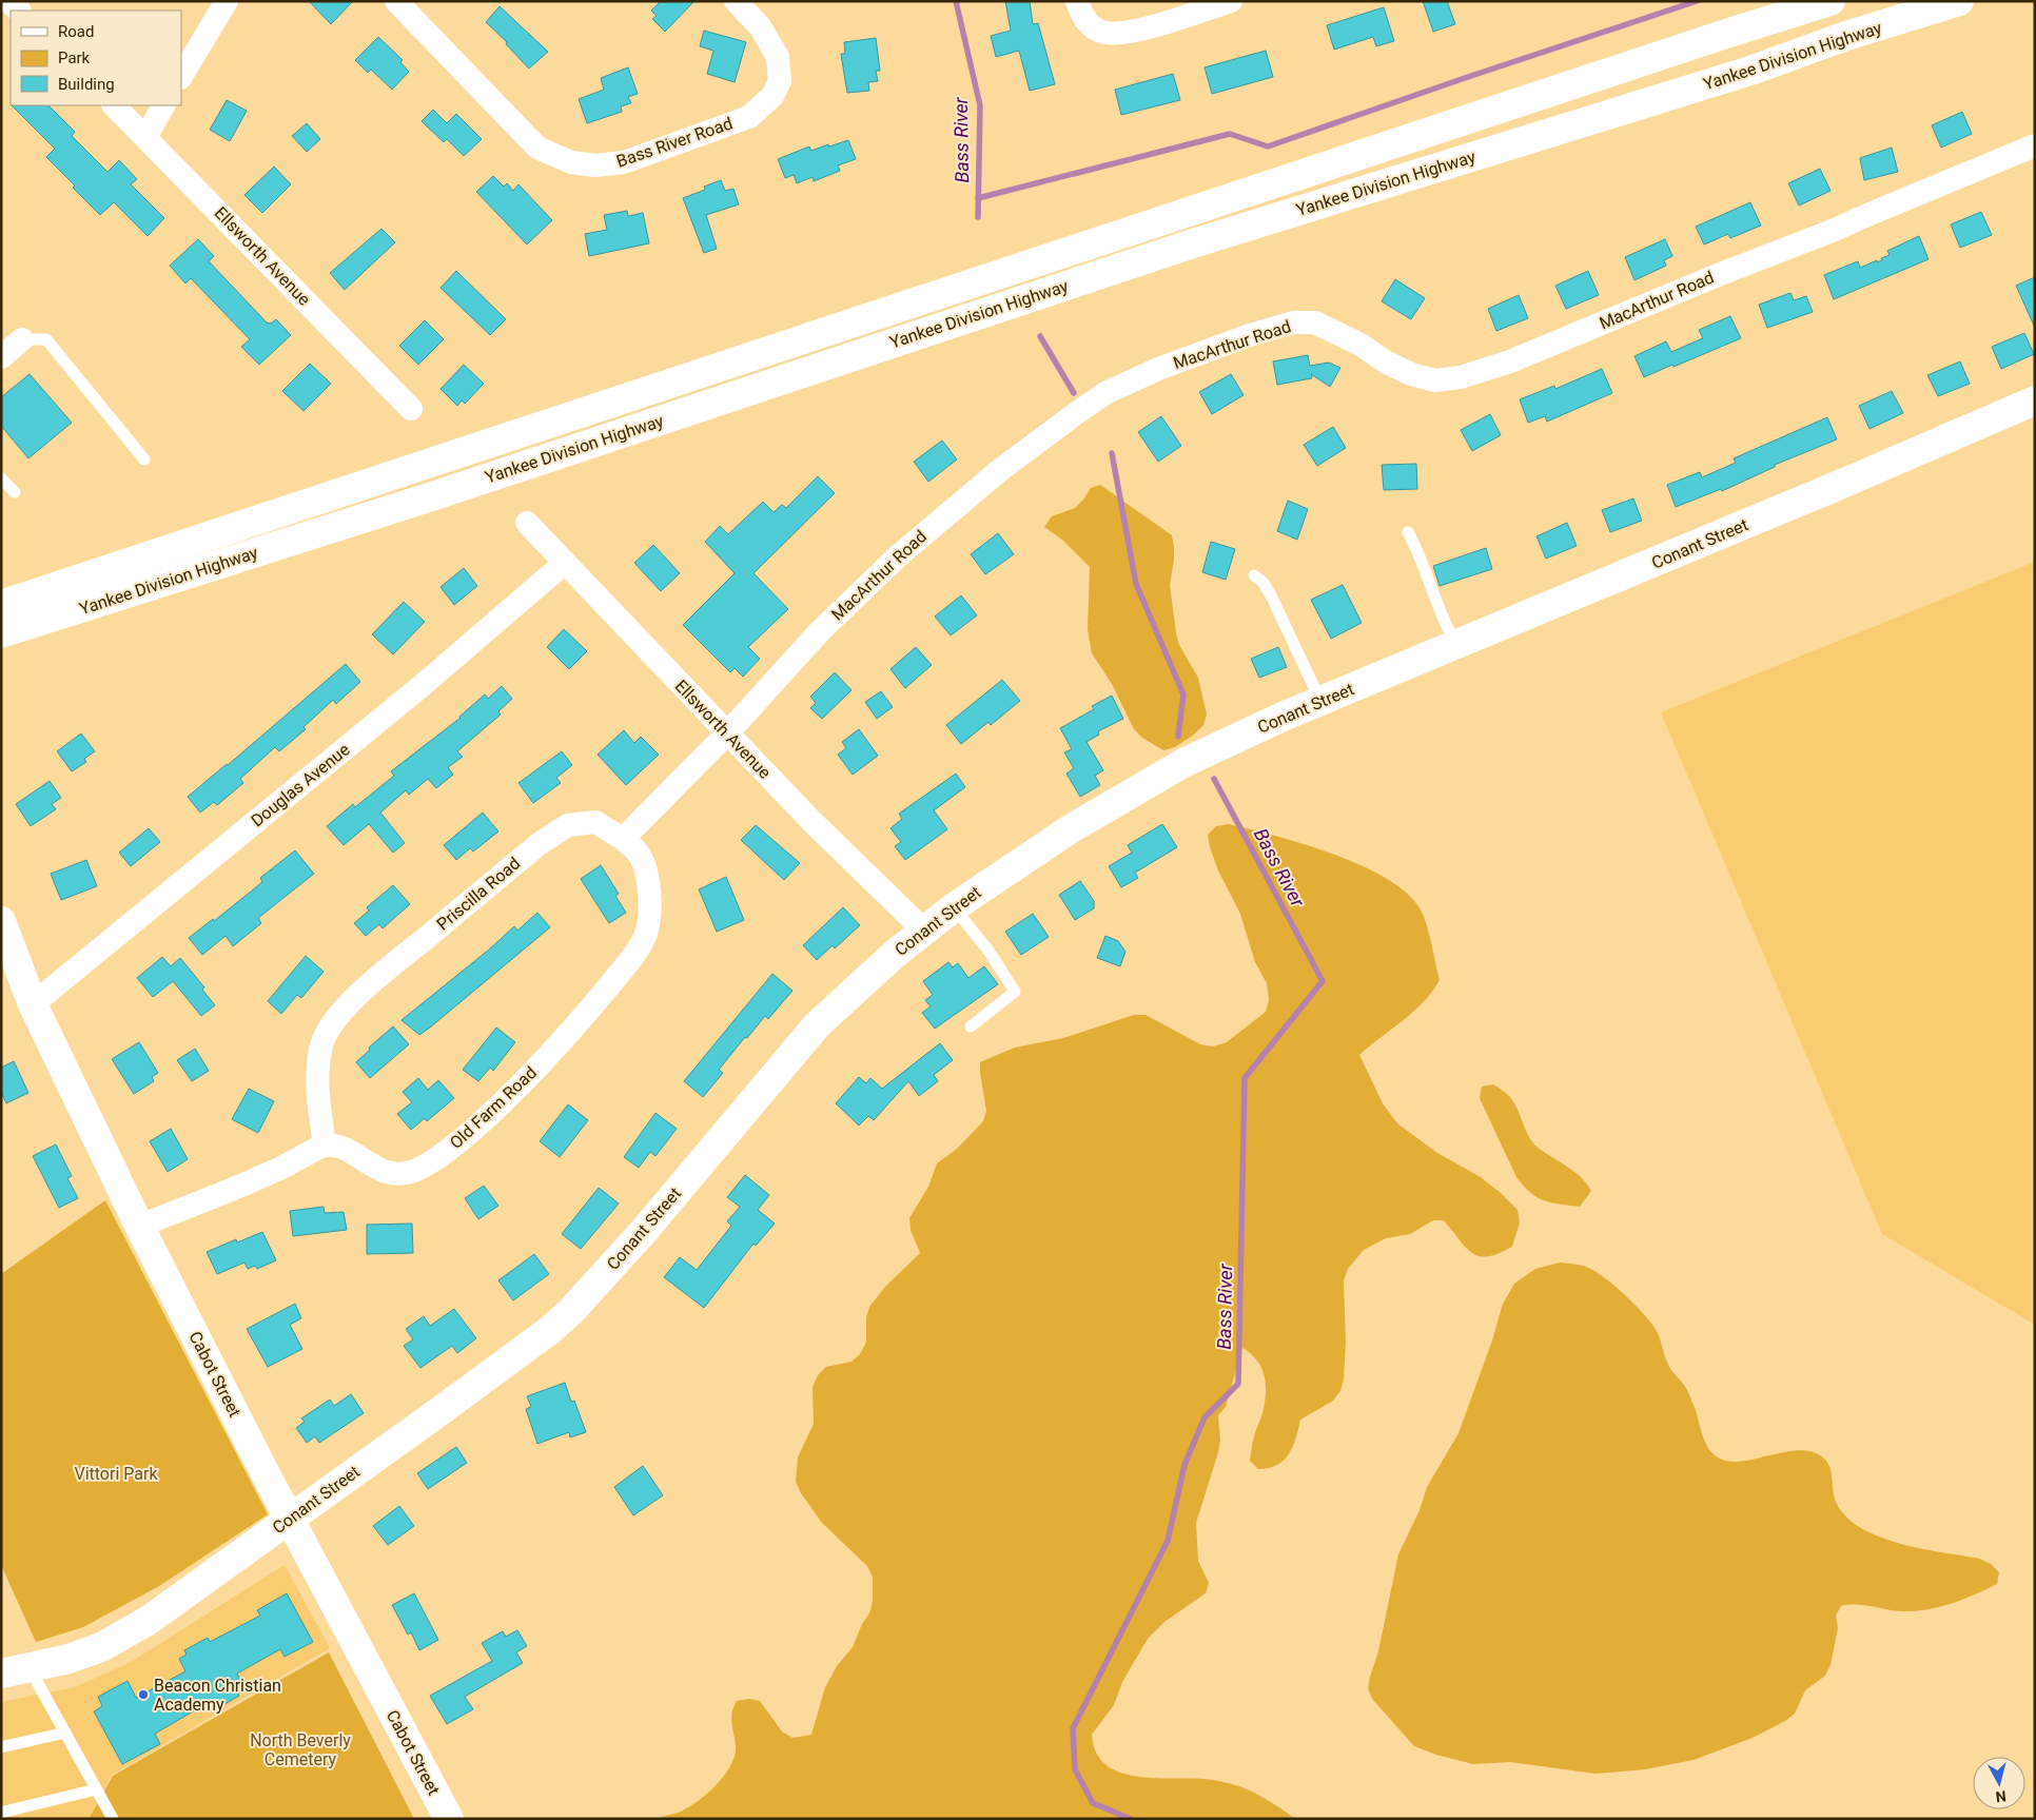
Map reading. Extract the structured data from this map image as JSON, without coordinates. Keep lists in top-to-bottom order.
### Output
{
  "streets": {
    "main road": ["Yankee Division Highway", "Conant Street", "Cabot Street"],
    "street": [
      "Bass River Road",
      "Ellsworth Avenue",
      "MacArthur Road",
      "Douglas Avenue",
      "Priscilla Road",
      "Old Farm Road"
    ]
  },
  "crossings": [
    ["Ellsworth Avenue", "MacArthur Road"],
    ["Ellsworth Avenue", "Conant Street"],
    ["Ellsworth Avenue", "Douglas Avenue"],
    ["Conant Street", "Cabot Street"],
    ["Douglas Avenue", "Cabot Street"],
    ["Priscilla Road", "Old Farm Road"]
  ],
  "water": ["Bass River"],
  "parks": ["Vittori Park", "North Beverly Cemetery"],
  "places": ["Beacon Christian Academy"],
  "legend": ["Road", "Park", "Building"],
  "north": "bottom"
}
